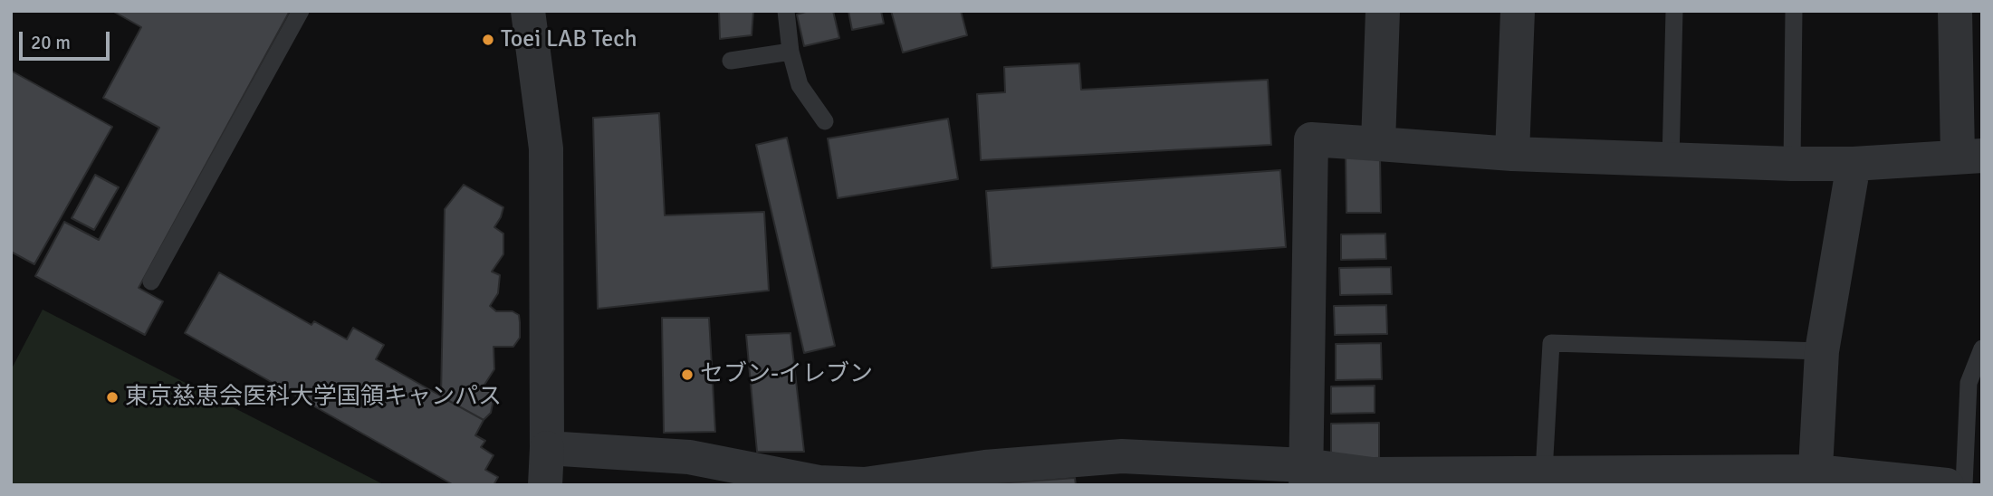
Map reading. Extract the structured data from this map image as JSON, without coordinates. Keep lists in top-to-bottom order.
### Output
{
  "places": ["Toei LAB Tech", "セブン-イレブン", "東京慈恵会医科大学国領キャンパス"],
  "scale_bar": "20 m"
}
